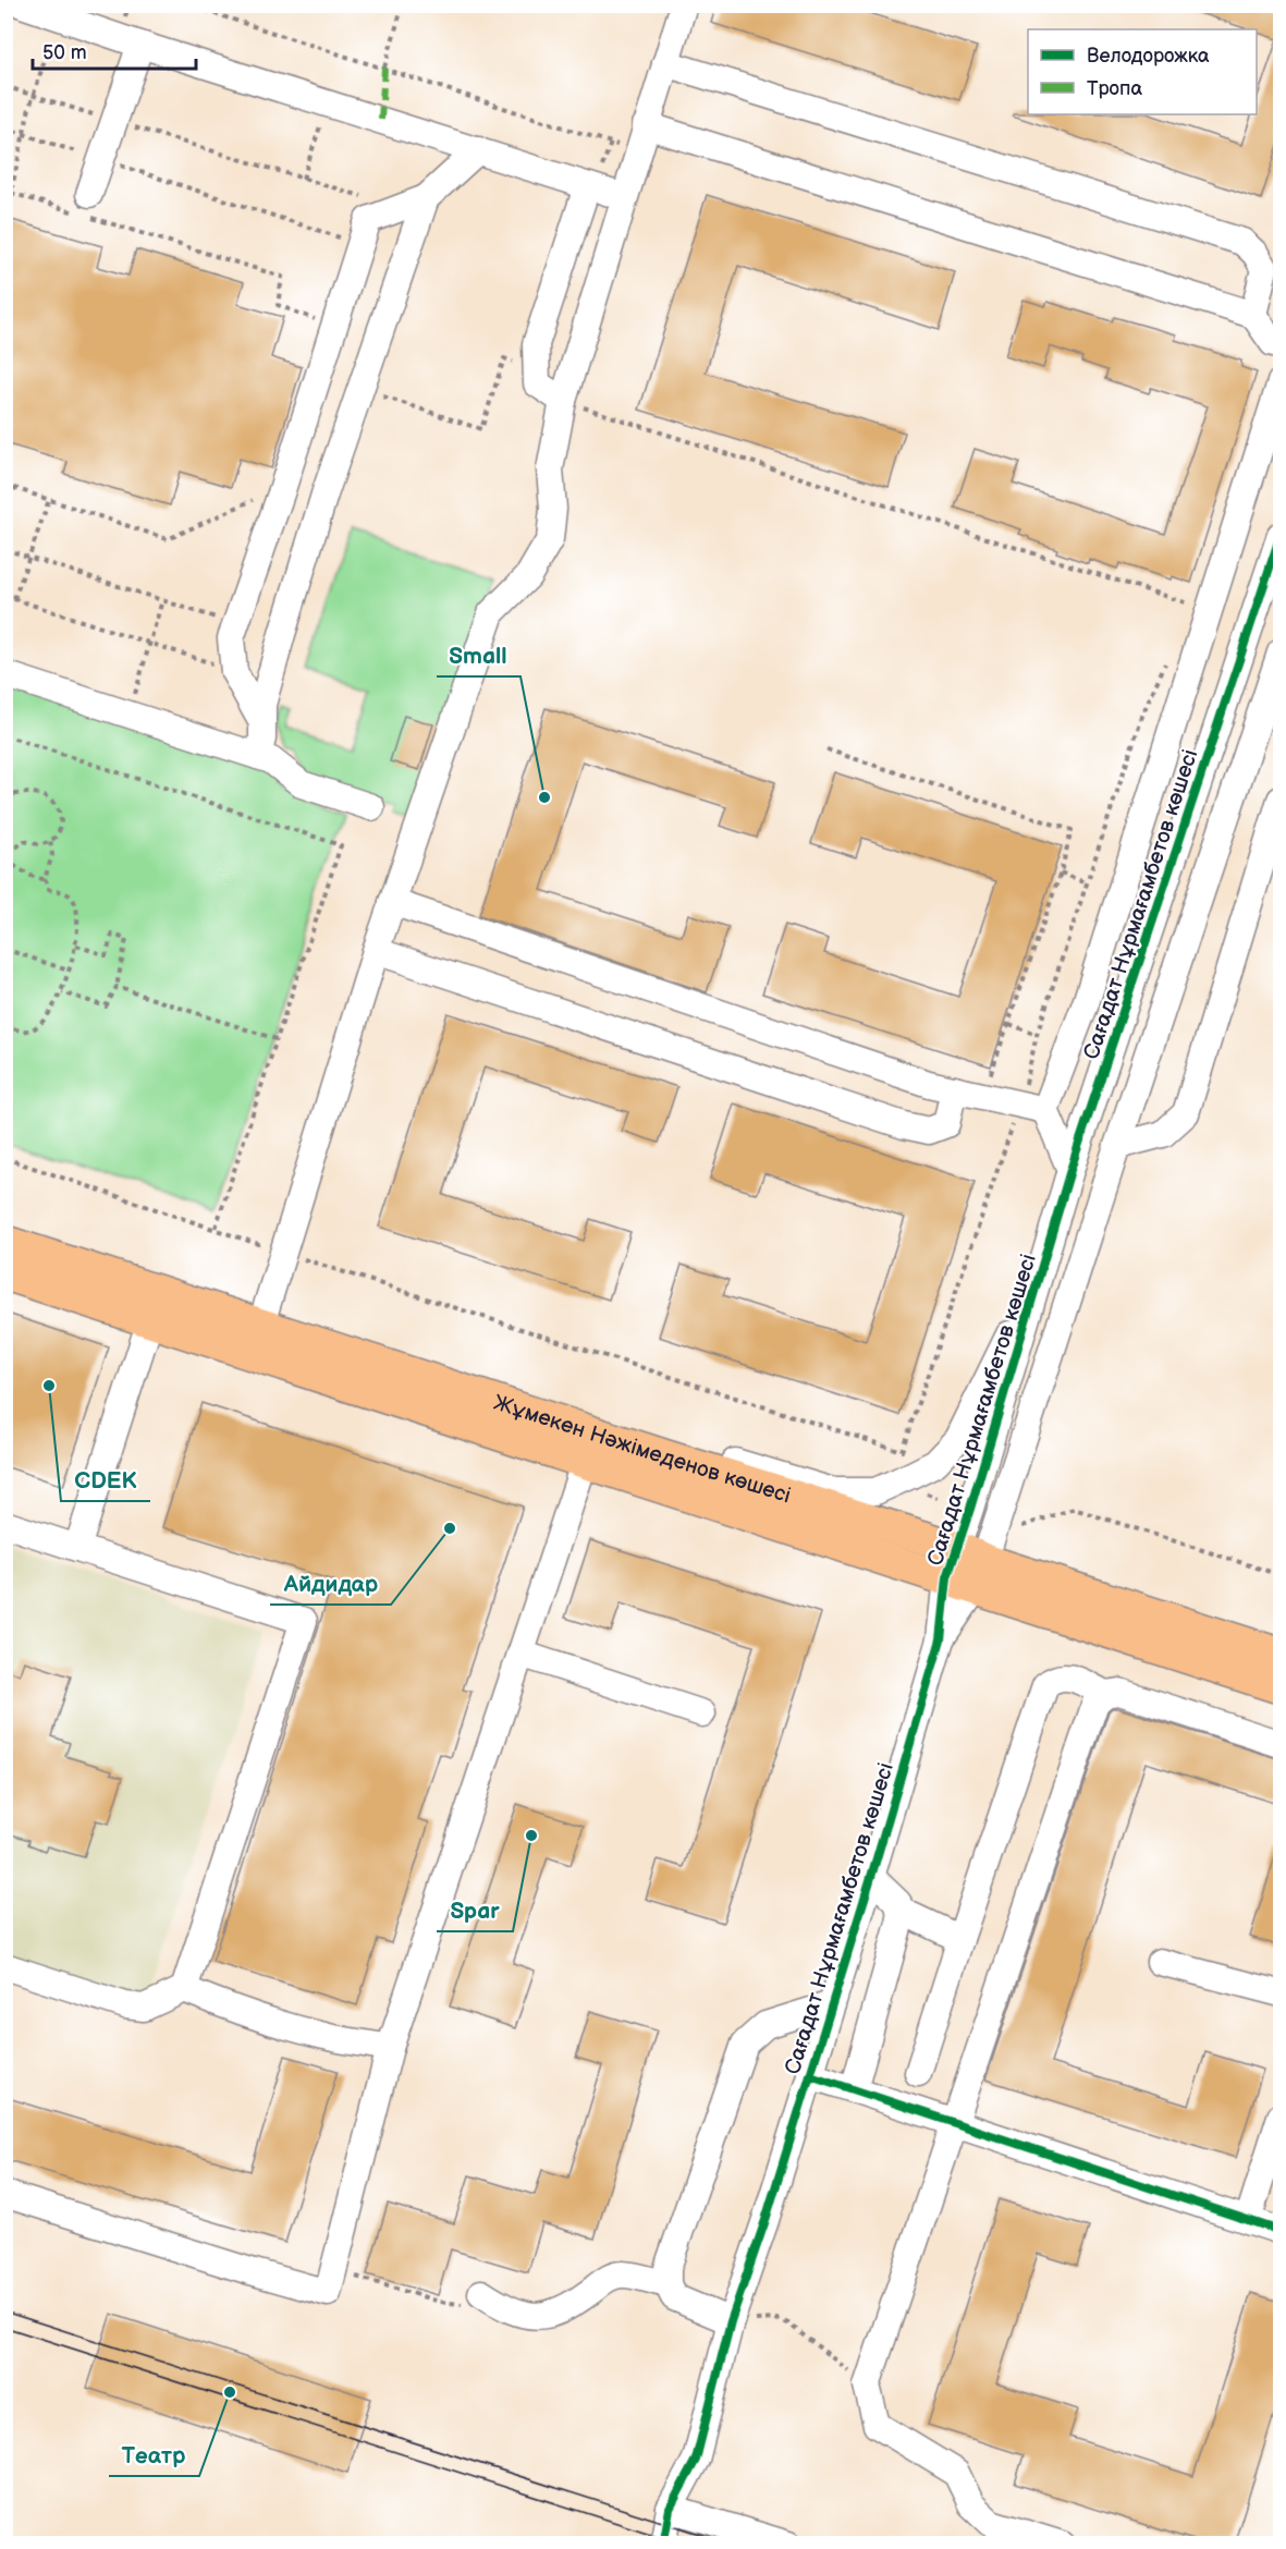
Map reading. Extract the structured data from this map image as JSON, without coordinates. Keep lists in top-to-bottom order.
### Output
{
  "streets": {
    "main road": ["Жұмекен Нәжімеденов көшесі"],
    "street": ["Сағадат Нұрмағамбетов көшесі"]
  },
  "crossings": [
    ["Сағадат Нұрмағамбетов көшесі", "Жұмекен Нәжімеденов көшесі"]
  ],
  "places": [
    "Small",
    "CDEK",
    "Айдидар",
    "Spar",
    "Театр"
  ],
  "legend": ["Велодорожка", "Тропа"],
  "scale_bar": "50 m"
}
